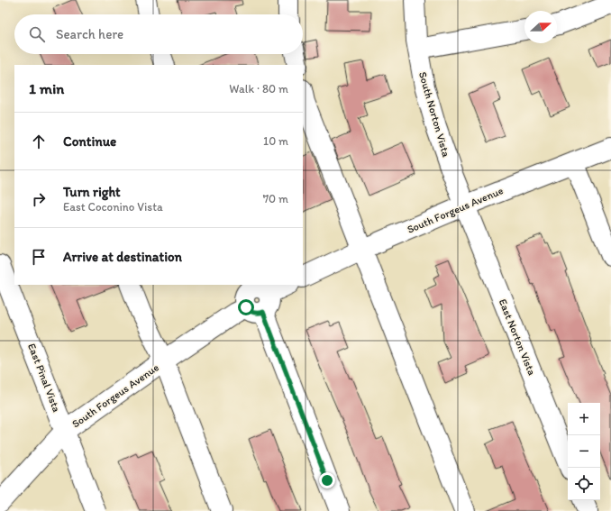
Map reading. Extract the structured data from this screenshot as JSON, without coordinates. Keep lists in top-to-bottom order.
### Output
{
  "streets": {
    "street": [
      "South Norton Vista",
      "South Forgeus Avenue",
      "East Norton Vista",
      "East Pinal Vista"
    ]
  },
  "crossings": [
    ["South Norton Vista", "South Forgeus Avenue"],
    ["South Norton Vista", "East Norton Vista"],
    ["South Forgeus Avenue", "East Norton Vista"],
    ["South Forgeus Avenue", "East Pinal Vista"]
  ],
  "north": "right",
  "page": {
    "search": "Search here",
    "heading": ["1 min", "Walk · 80 m"],
    "list": [
      ["Continue", "10 m"],
      ["Turn right", "East Coconino Vista", "70 m"],
      "Arrive at destination"
    ],
    "map_buttons": ["+", "−"]
  }
}
